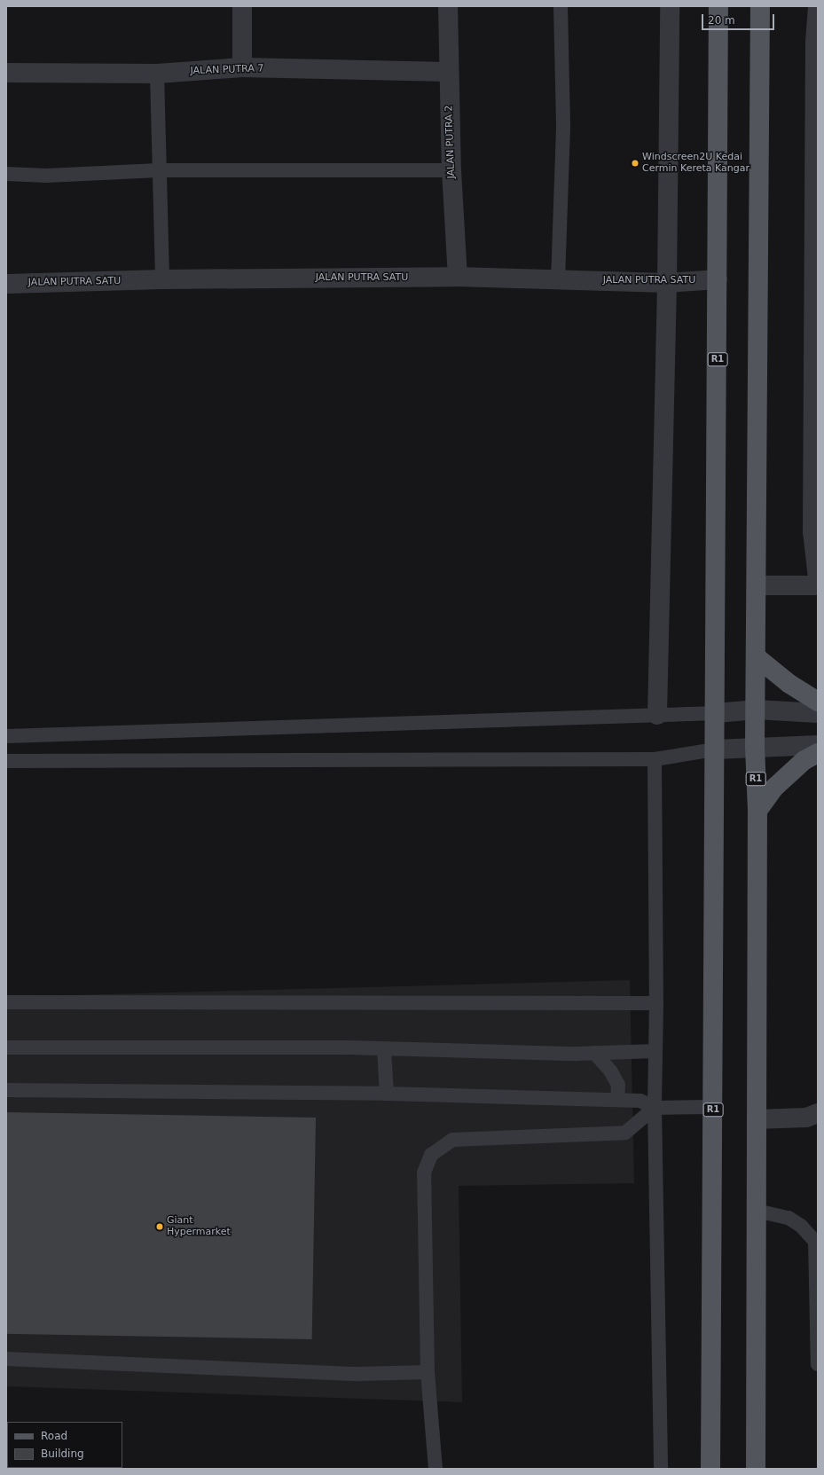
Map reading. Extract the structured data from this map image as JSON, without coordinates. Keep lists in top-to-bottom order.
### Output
{
  "streets": {
    "main road": ["R1"],
    "street": ["JALAN PUTRA 7", "JALAN PUTRA 2", "JALAN PUTRA SATU"]
  },
  "crossings": [
    ["JALAN PUTRA 7", "JALAN PUTRA 2"],
    ["JALAN PUTRA 2", "JALAN PUTRA SATU"],
    ["JALAN PUTRA SATU", "R1"]
  ],
  "places": ["Windscreen2U Kedai Cermin Kereta Kangar", "Giant Hypermarket"],
  "legend": ["Road", "Building"],
  "scale_bar": "20 m"
}
